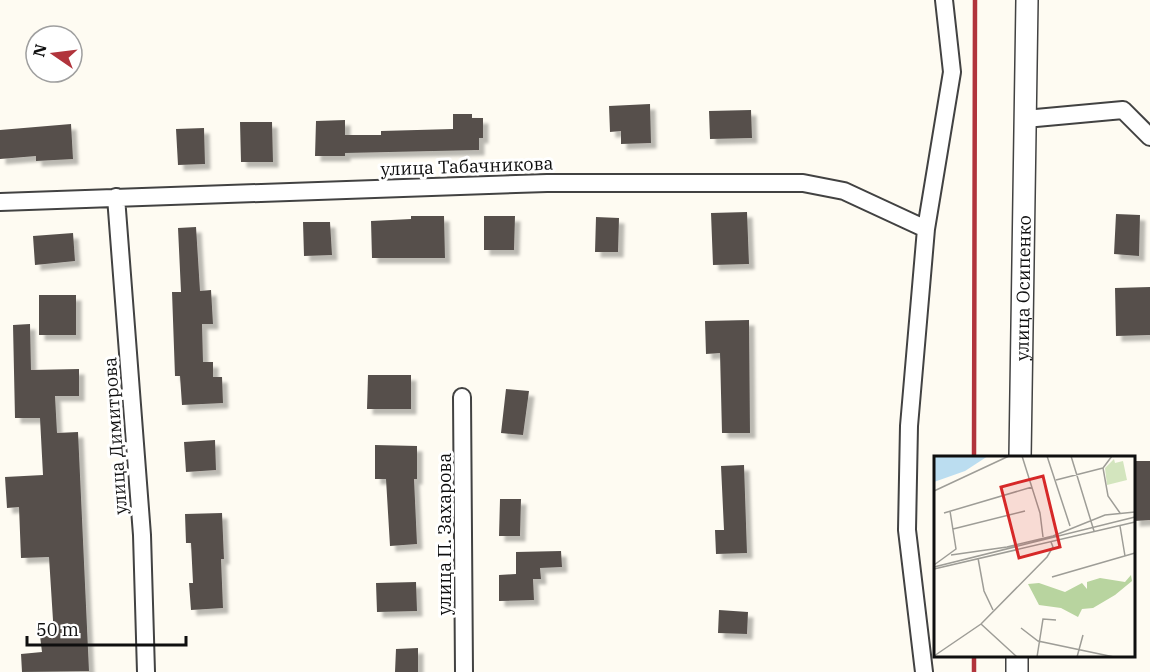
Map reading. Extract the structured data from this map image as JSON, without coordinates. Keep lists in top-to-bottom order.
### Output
{
  "streets": {
    "street": [
      "улица Табачникова",
      "улица Осипенко",
      "улица Димитрова",
      "улица П. Захарова"
    ]
  },
  "crossings": [
    ["улица Табачникова", "улица Димитрова"]
  ],
  "scale_bar": "50 m",
  "north": "left"
}
